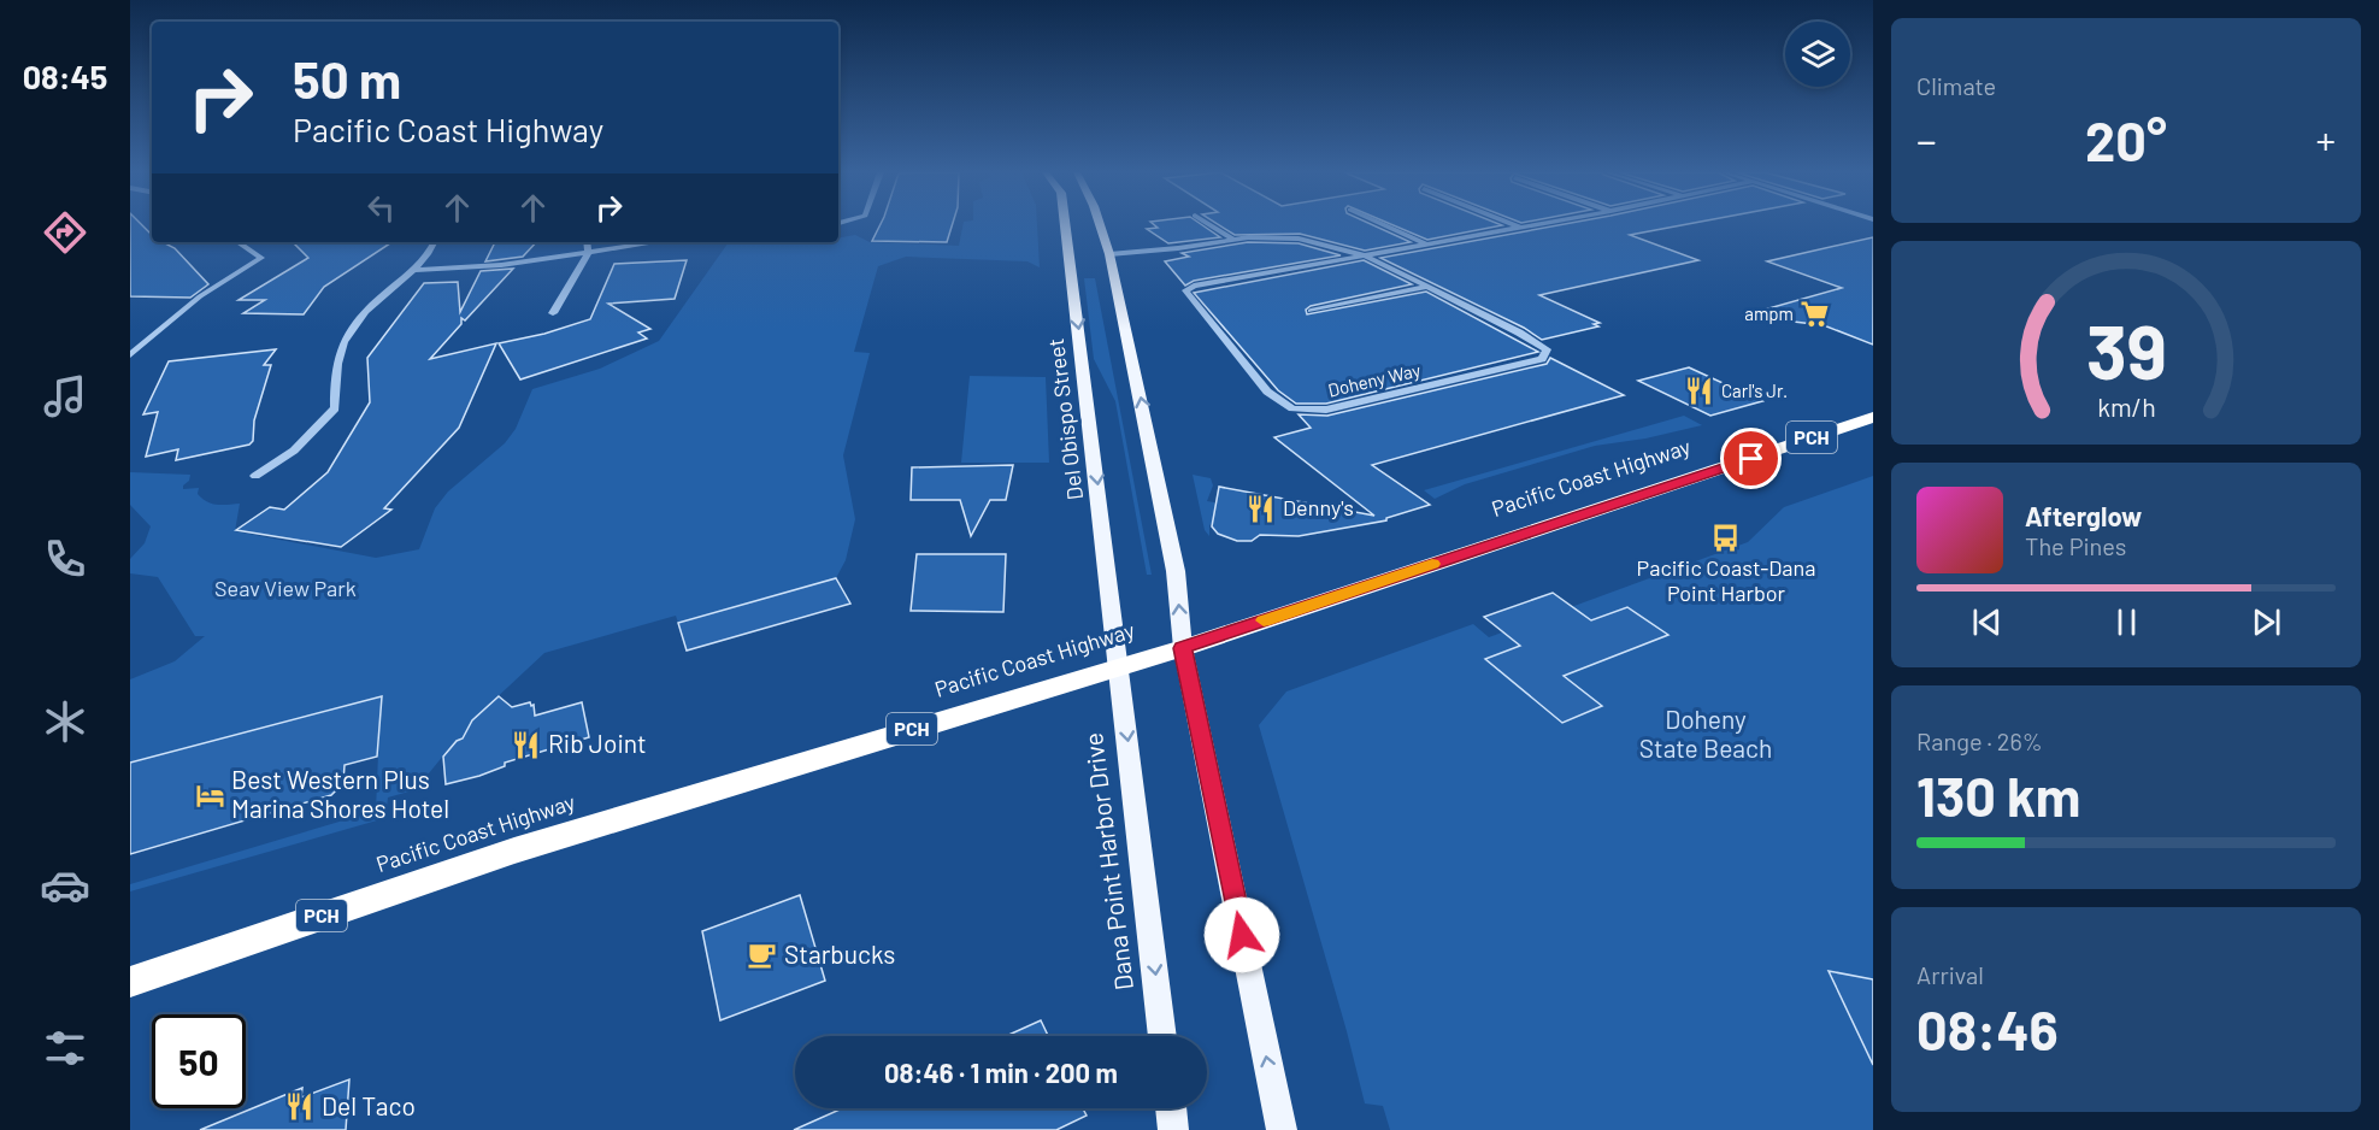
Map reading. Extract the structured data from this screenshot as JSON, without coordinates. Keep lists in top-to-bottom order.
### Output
{
  "streets": {
    "highway": ["PCH", "Pacific Coast Highway"],
    "main road": ["Del Obispo Street", "Dana Point Harbor Drive"],
    "street": ["Doheny Way"]
  },
  "crossings": [
    ["Del Obispo Street", "Pacific Coast Highway"],
    ["Del Obispo Street", "Dana Point Harbor Drive"],
    ["Pacific Coast Highway", "Dana Point Harbor Drive"]
  ],
  "parks": ["Seav View Park", "Doheny State Beach"],
  "places": {
    "supermarket": ["ampm"],
    "restaurant": [
      "Carl's Jr.",
      "Denny's",
      "Rib Joint",
      "Del Taco"
    ],
    "bus stop": ["Pacific Coast-Dana Point Harbor"],
    "hotel": ["Best Western Plus Marina Shores Hotel"],
    "cafe": ["Starbucks"]
  },
  "page": {
    "tabs": "08:45",
    "tile": [
      "Climate",
      ["Range · 26%", "130 km"],
      ["Arrival", "08:46"]
    ],
    "turn": ["50 m", "Pacific Coast Highway"],
    "heat": ["−", "20°", "+"],
    "song": ["Afterglow", "The Pines"],
    "limit": "50",
    "trip": "08:46 · 1 min · 200 m",
    "gauge": ["39", "km/h"]
  }
}
